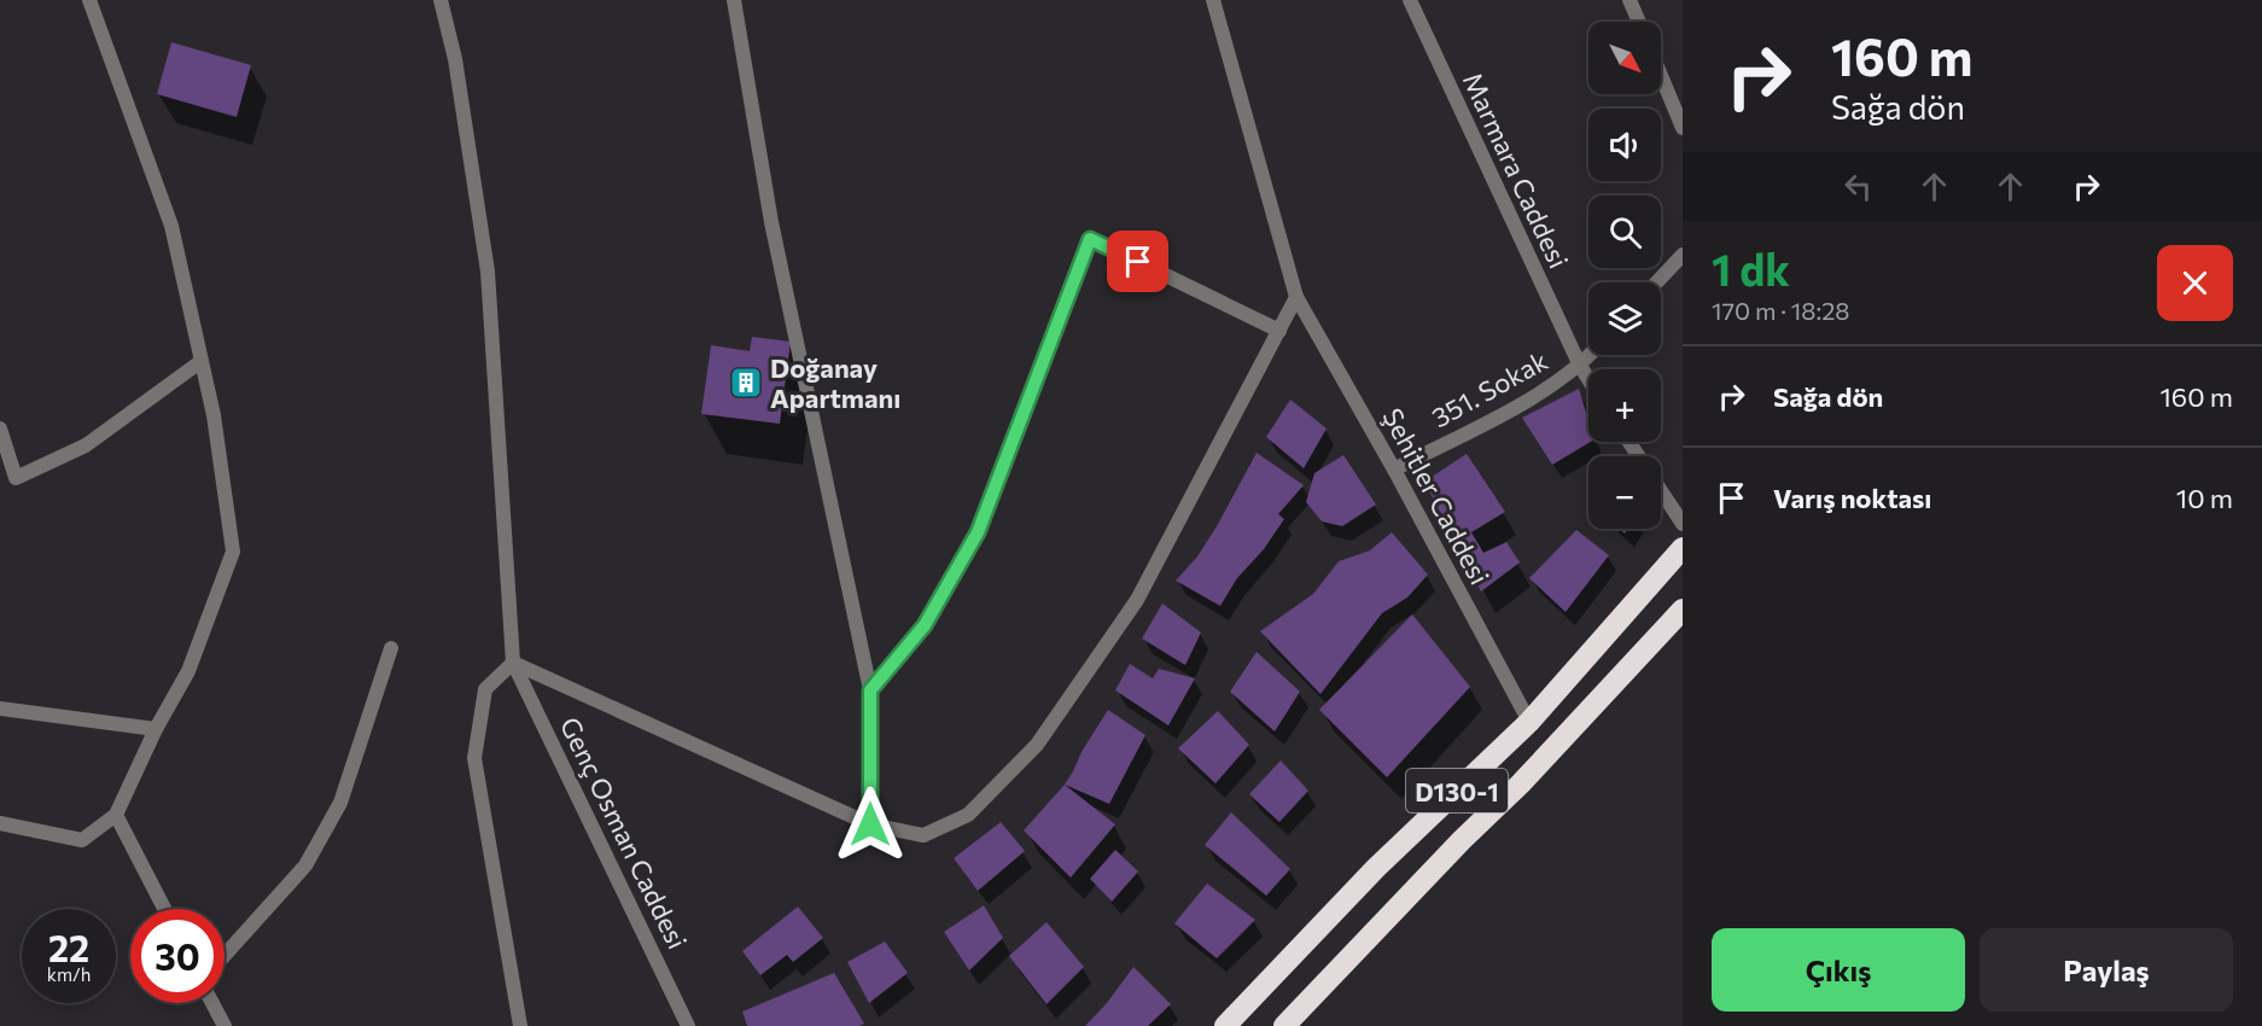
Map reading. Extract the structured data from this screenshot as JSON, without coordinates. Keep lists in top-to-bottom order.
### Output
{
  "streets": {
    "highway": ["D130-1"],
    "street": [
      "Marmara Caddesi",
      "351. Sokak",
      "Şehitler Caddesi",
      "Genç Osman Caddesi"
    ]
  },
  "crossings": [
    ["Marmara Caddesi", "351. Sokak"],
    ["351. Sokak", "Şehitler Caddesi"],
    ["Şehitler Caddesi", "D130-1"]
  ],
  "places": {
    "building": ["Doğanay Apartmanı"]
  },
  "north": "bottom right",
  "page": {
    "turn": ["160 m", "Sağa dön"],
    "map_buttons": ["+", "−"],
    "heading": ["1 dk", "170 m · 18:28"],
    "list": [
      {
        "name": "Sağa dön",
        "value": "160 m"
      },
      {
        "name": "Varış noktası",
        "value": "10 m"
      }
    ],
    "speed": "22 km/h",
    "limit": "30",
    "buttons": ["Çıkış", "Paylaş"]
  }
}
